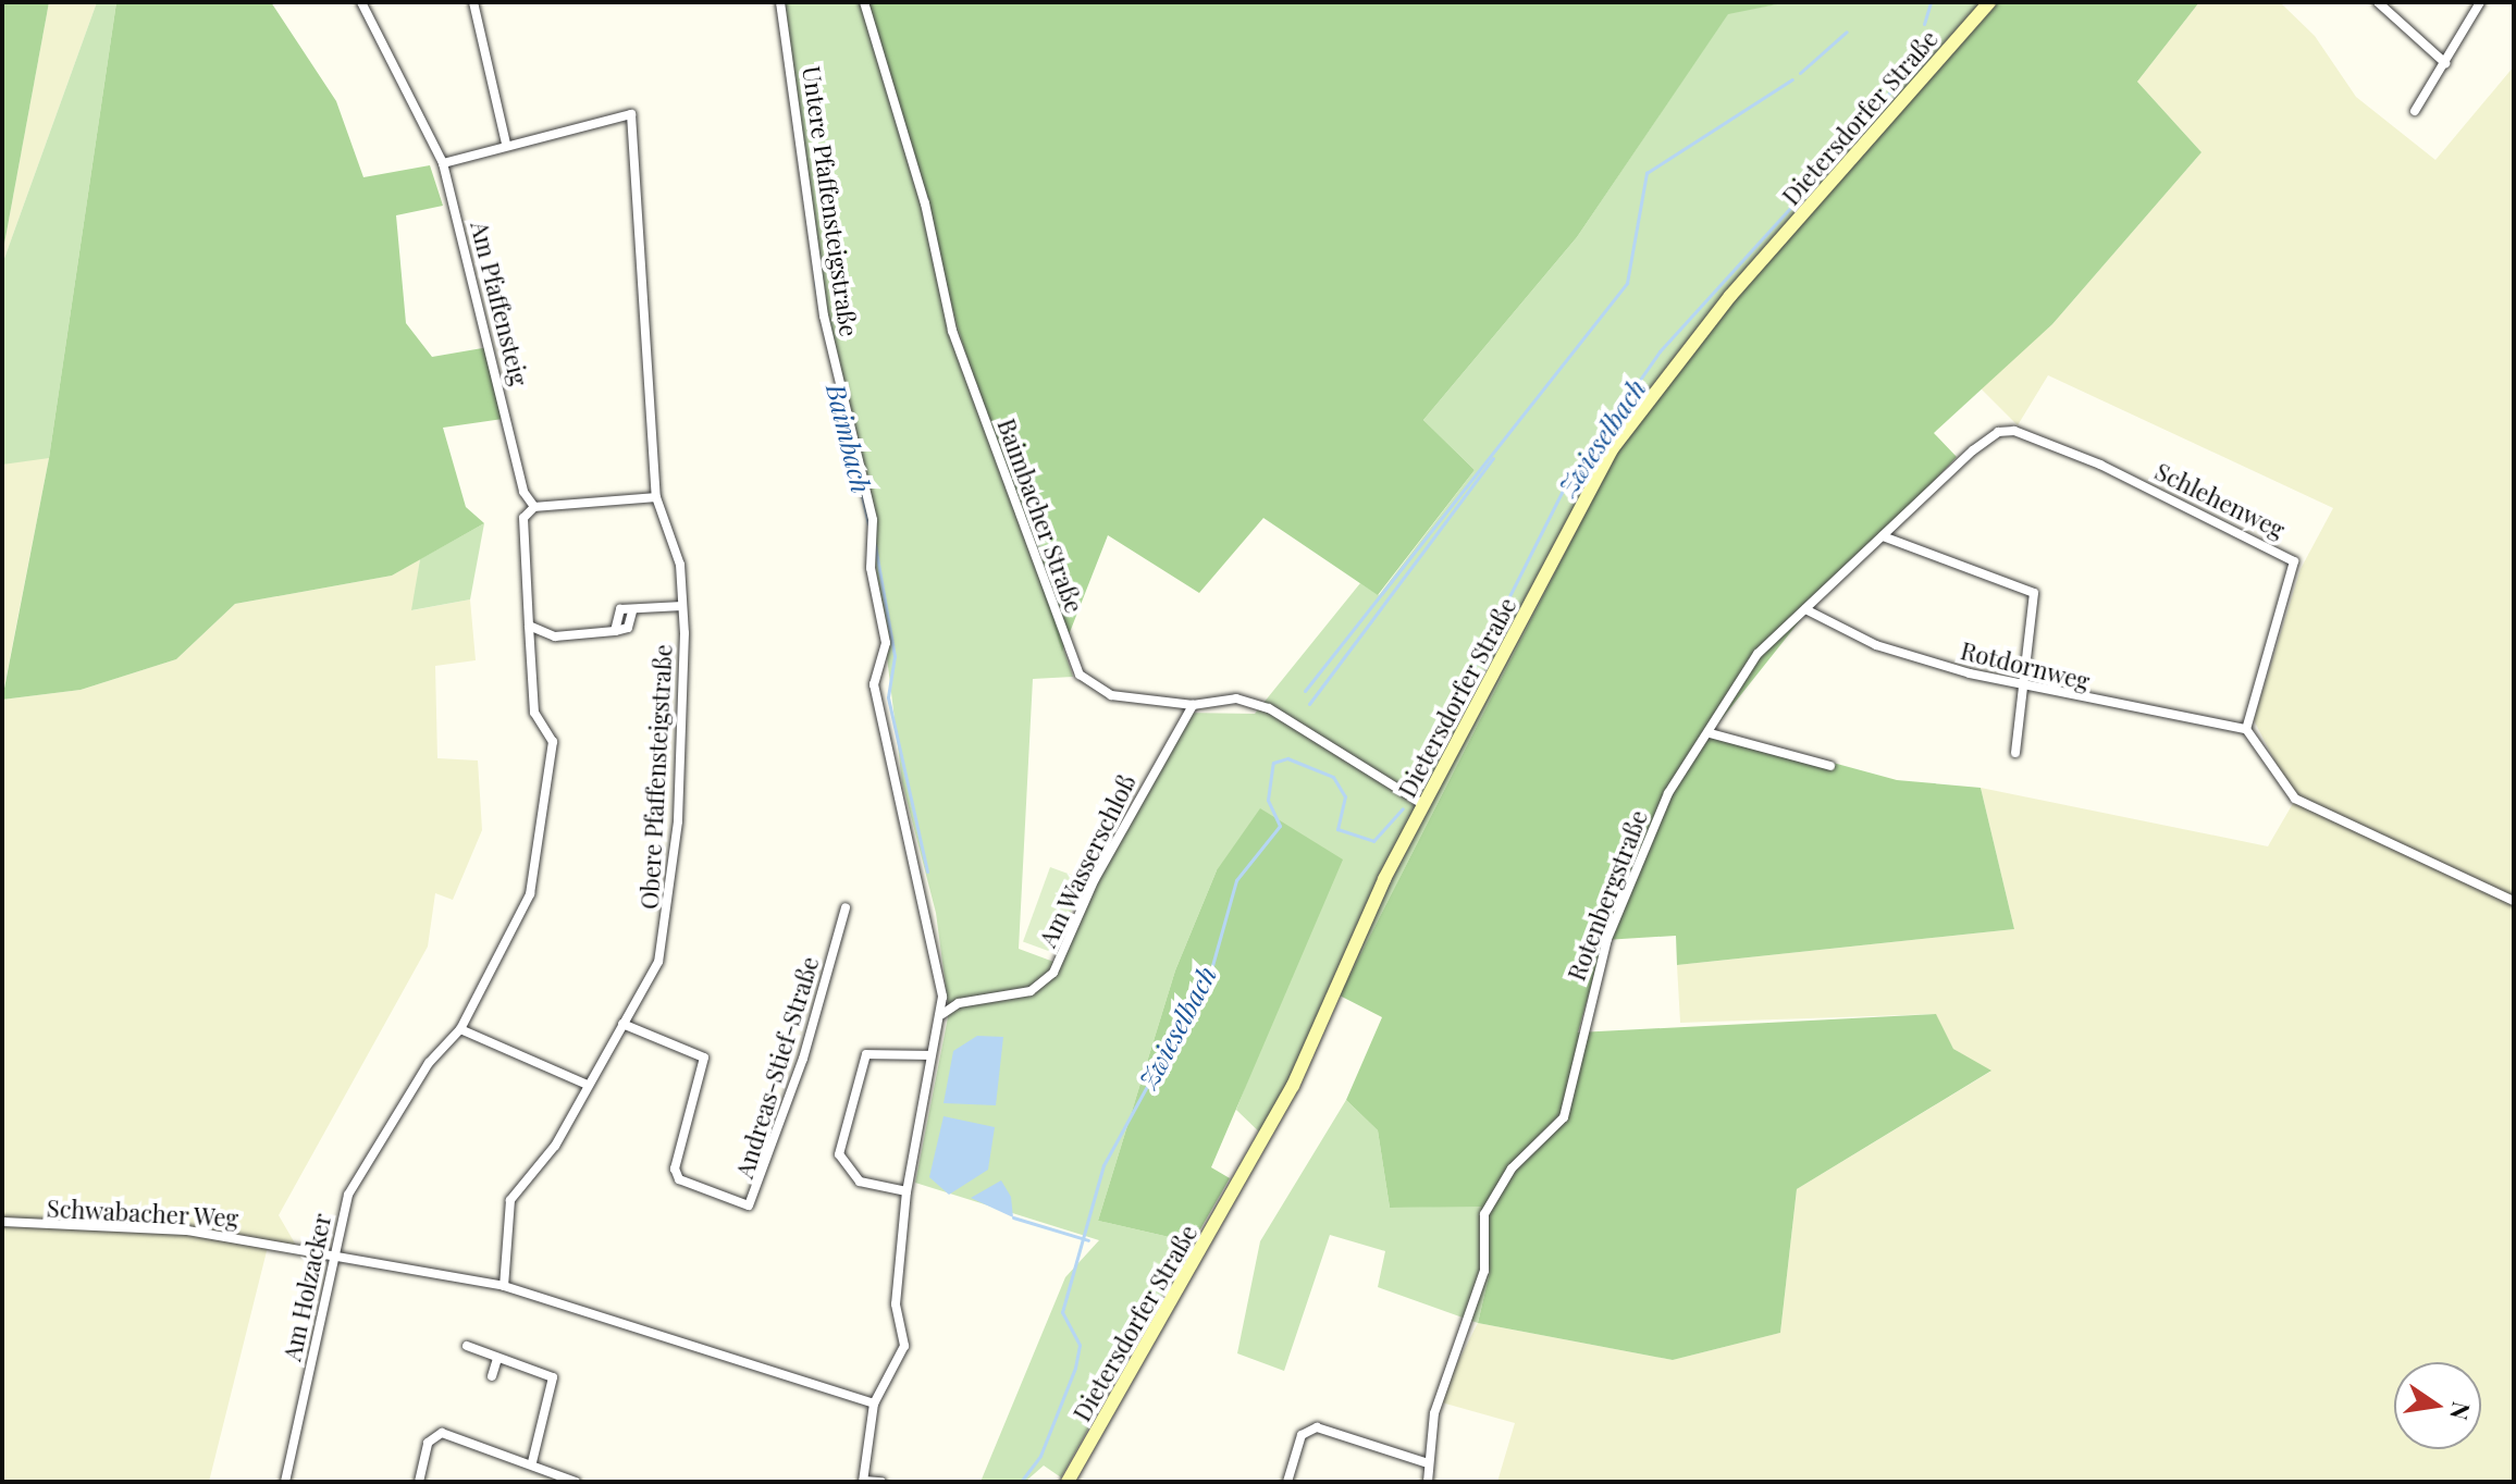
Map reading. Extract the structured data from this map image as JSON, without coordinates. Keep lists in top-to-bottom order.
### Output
{
  "streets": {
    "street": [
      "Dietersdorfer Straße",
      "Untere Pfaffensteigstraße",
      "Am Pfaffensteig",
      "Schlehenweg",
      "Baimbacher Straße",
      "Rotdornweg",
      "Obere Pfaffensteigstraße",
      "Am Wasserschloß",
      "Rotenbergstraße",
      "Andreas-Stief-Straße",
      "Schwabacher Weg",
      "Am Holzacker"
    ]
  },
  "crossings": [
    ["Dietersdorfer Straße", "Baimbacher Straße"],
    ["Untere Pfaffensteigstraße", "Am Wasserschloß"],
    ["Am Pfaffensteig", "Obere Pfaffensteigstraße"],
    ["Am Pfaffensteig", "Am Holzacker"],
    ["Schlehenweg", "Rotdornweg"],
    ["Schlehenweg", "Rotenbergstraße"],
    ["Baimbacher Straße", "Am Wasserschloß"],
    ["Rotdornweg", "Rotenbergstraße"],
    ["Obere Pfaffensteigstraße", "Andreas-Stief-Straße"],
    ["Schwabacher Weg", "Am Holzacker"]
  ],
  "water": ["Zwieselbach", "Baimbach"],
  "north": "right"
}
